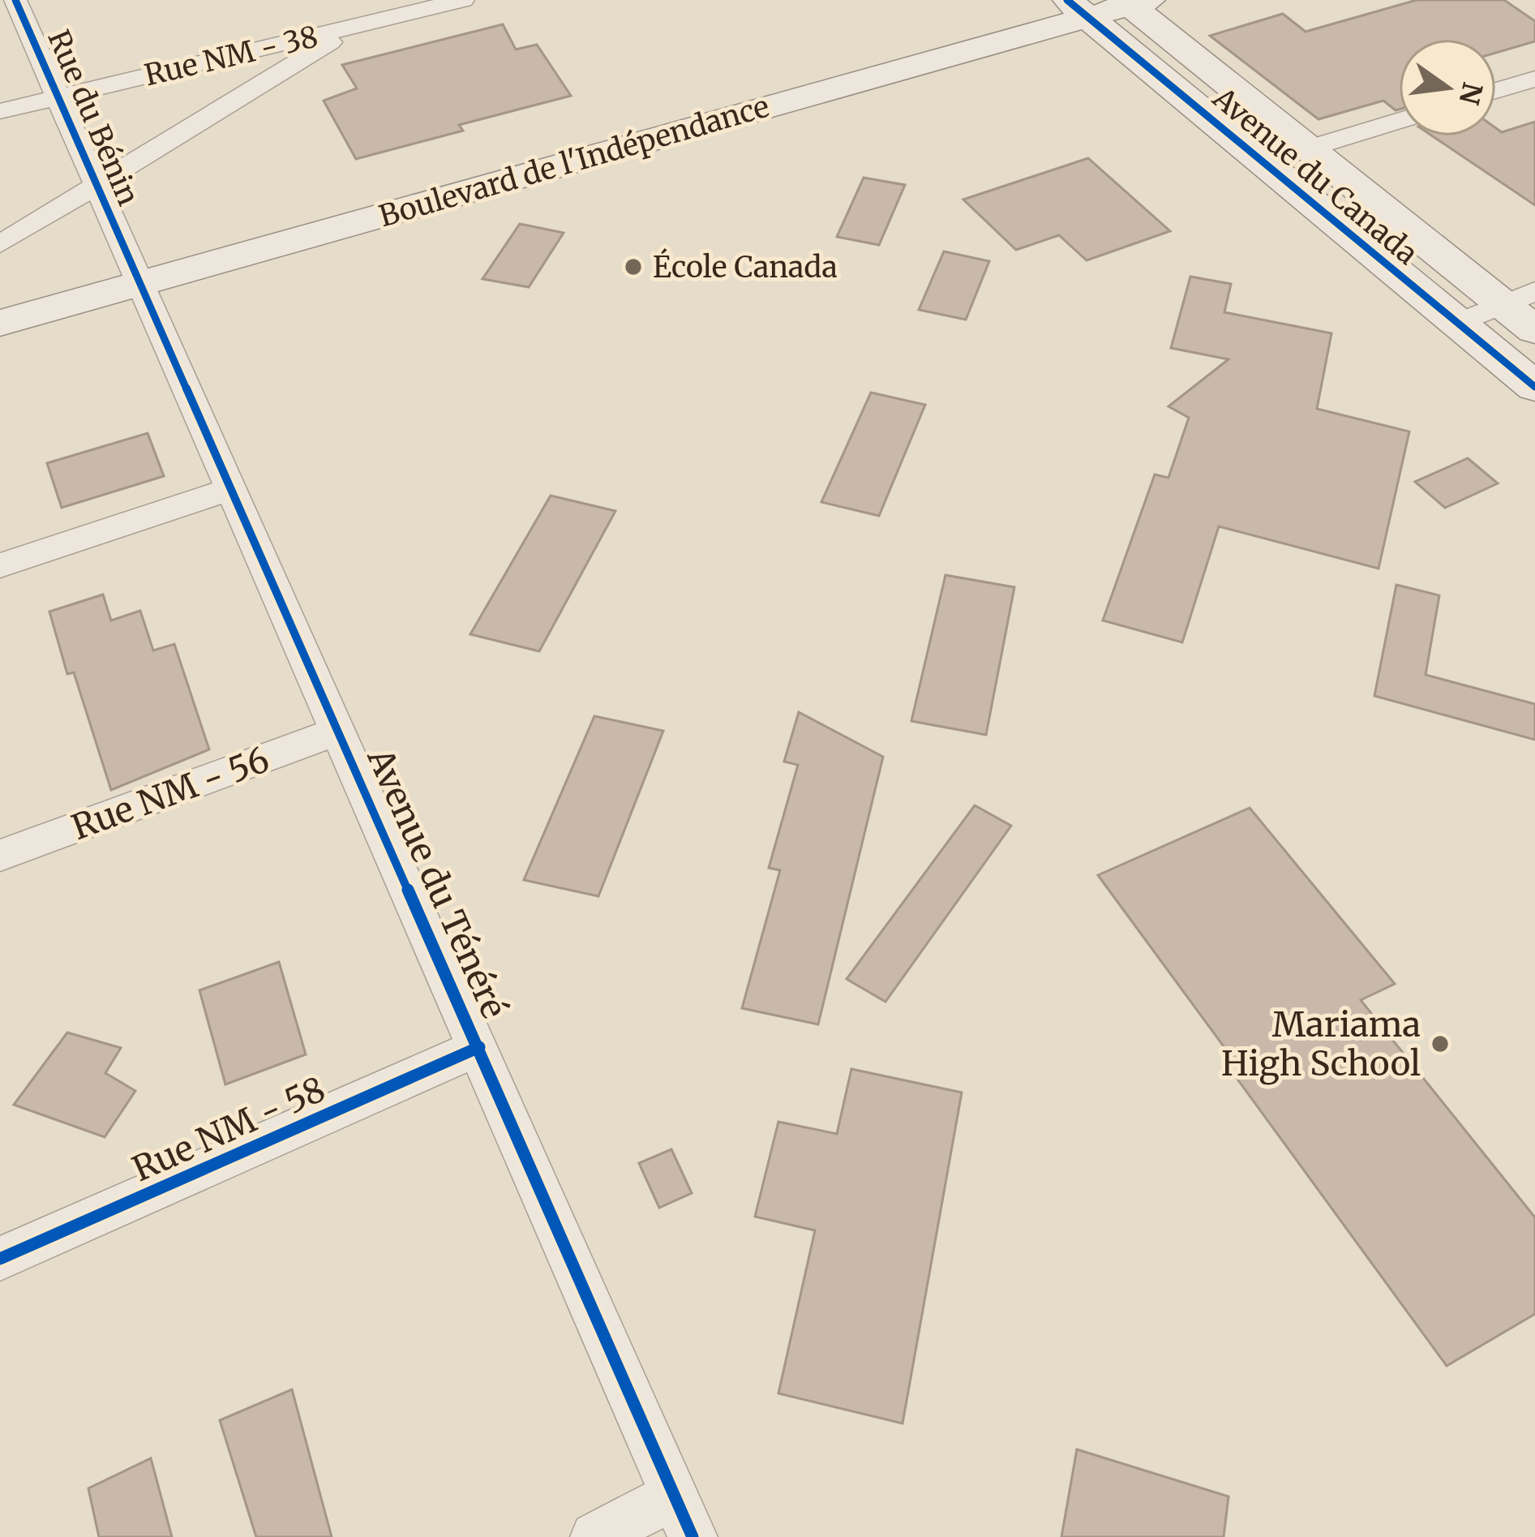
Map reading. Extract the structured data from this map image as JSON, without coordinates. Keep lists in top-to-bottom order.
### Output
{
  "streets": {
    "main road": ["Boulevard de l'Indépendance", "Avenue du Canada"],
    "street": [
      "Rue NM - 38",
      "Rue du Bénin",
      "Rue NM - 56",
      "Avenue du Ténéré",
      "Rue NM - 58"
    ]
  },
  "crossings": [
    ["Rue NM - 38", "Rue du Bénin"],
    ["Rue du Bénin", "Boulevard de l'Indépendance"],
    ["Rue du Bénin", "Avenue du Ténéré"],
    ["Boulevard de l'Indépendance", "Avenue du Canada"],
    ["Boulevard de l'Indépendance", "Avenue du Ténéré"],
    ["Rue NM - 56", "Avenue du Ténéré"],
    ["Avenue du Ténéré", "Rue NM - 58"]
  ],
  "places": ["École Canada", "Mariama High School"],
  "north": "right"
}
